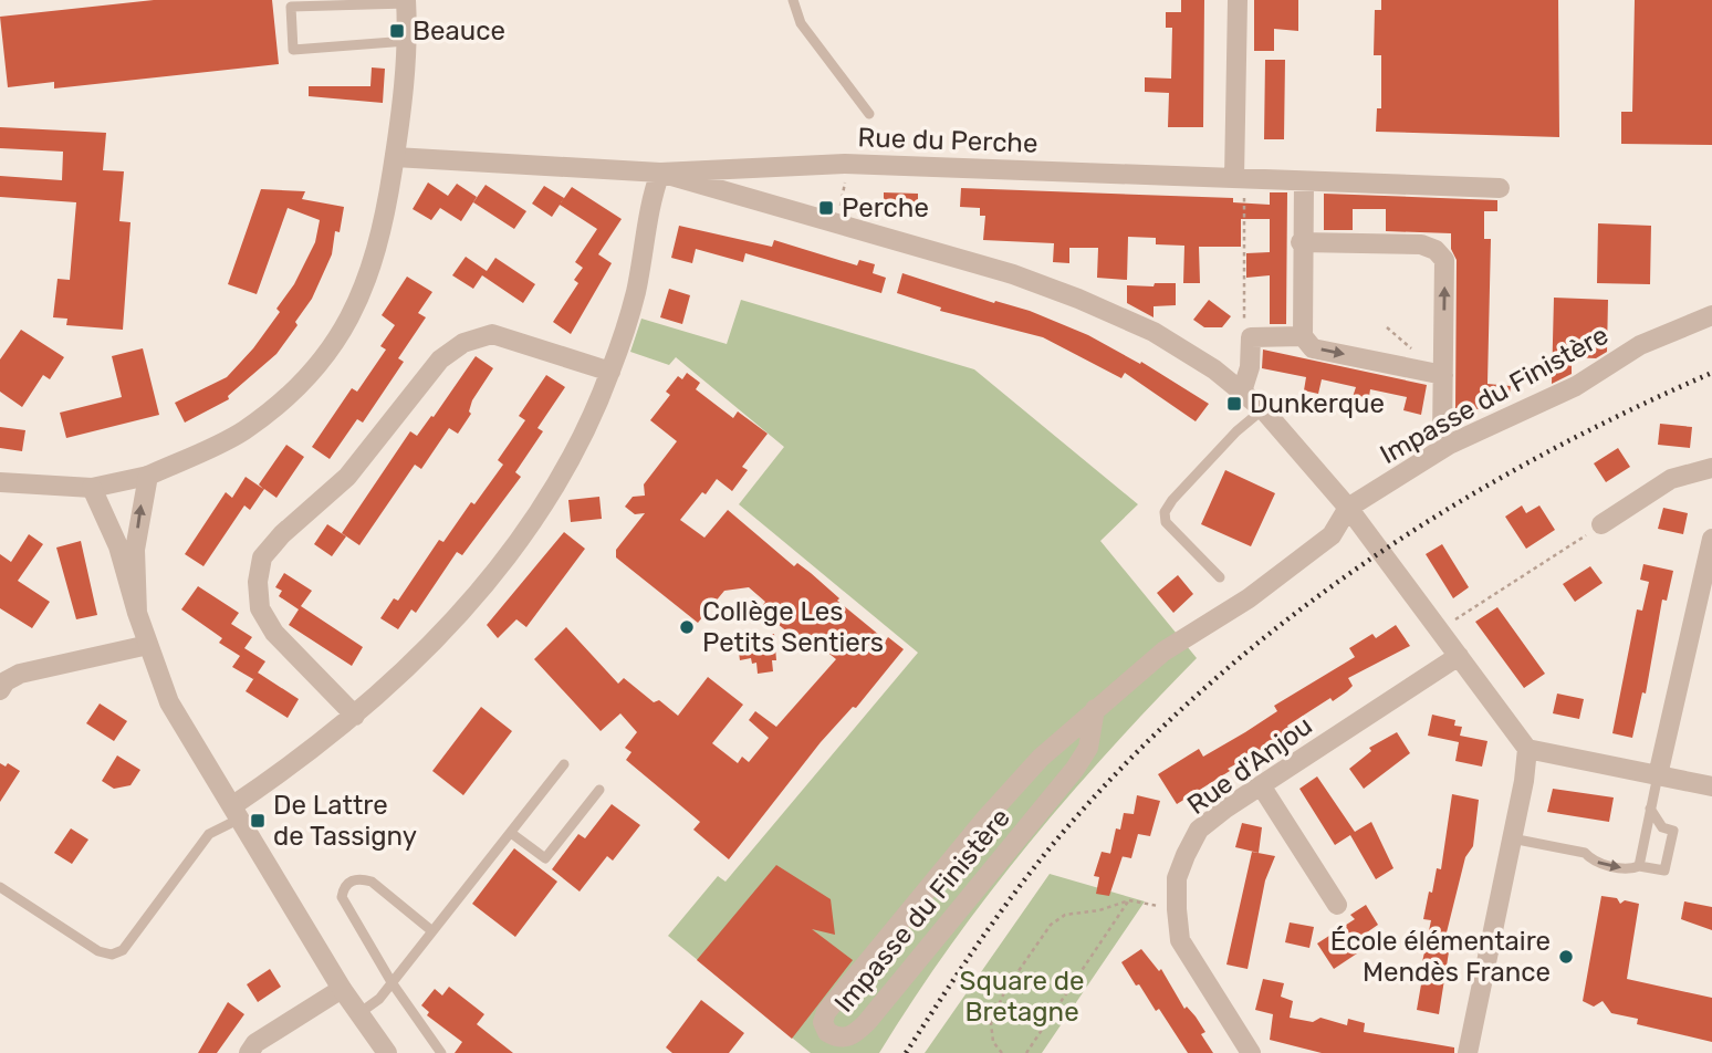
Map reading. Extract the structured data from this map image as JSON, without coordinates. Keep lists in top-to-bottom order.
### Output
{
  "streets": {
    "street": ["Rue du Perche", "Impasse du Finistère", "Rue d'Anjou"]
  },
  "parks": ["Square de Bretagne"],
  "places": {
    "transit": [
      "Beauce",
      "Perche",
      "Dunkerque",
      "De Lattre de Tassigny"
    ],
    "other": ["Collège Les Petits Sentiers", "École élémentaire Mendès France"]
  }
}
